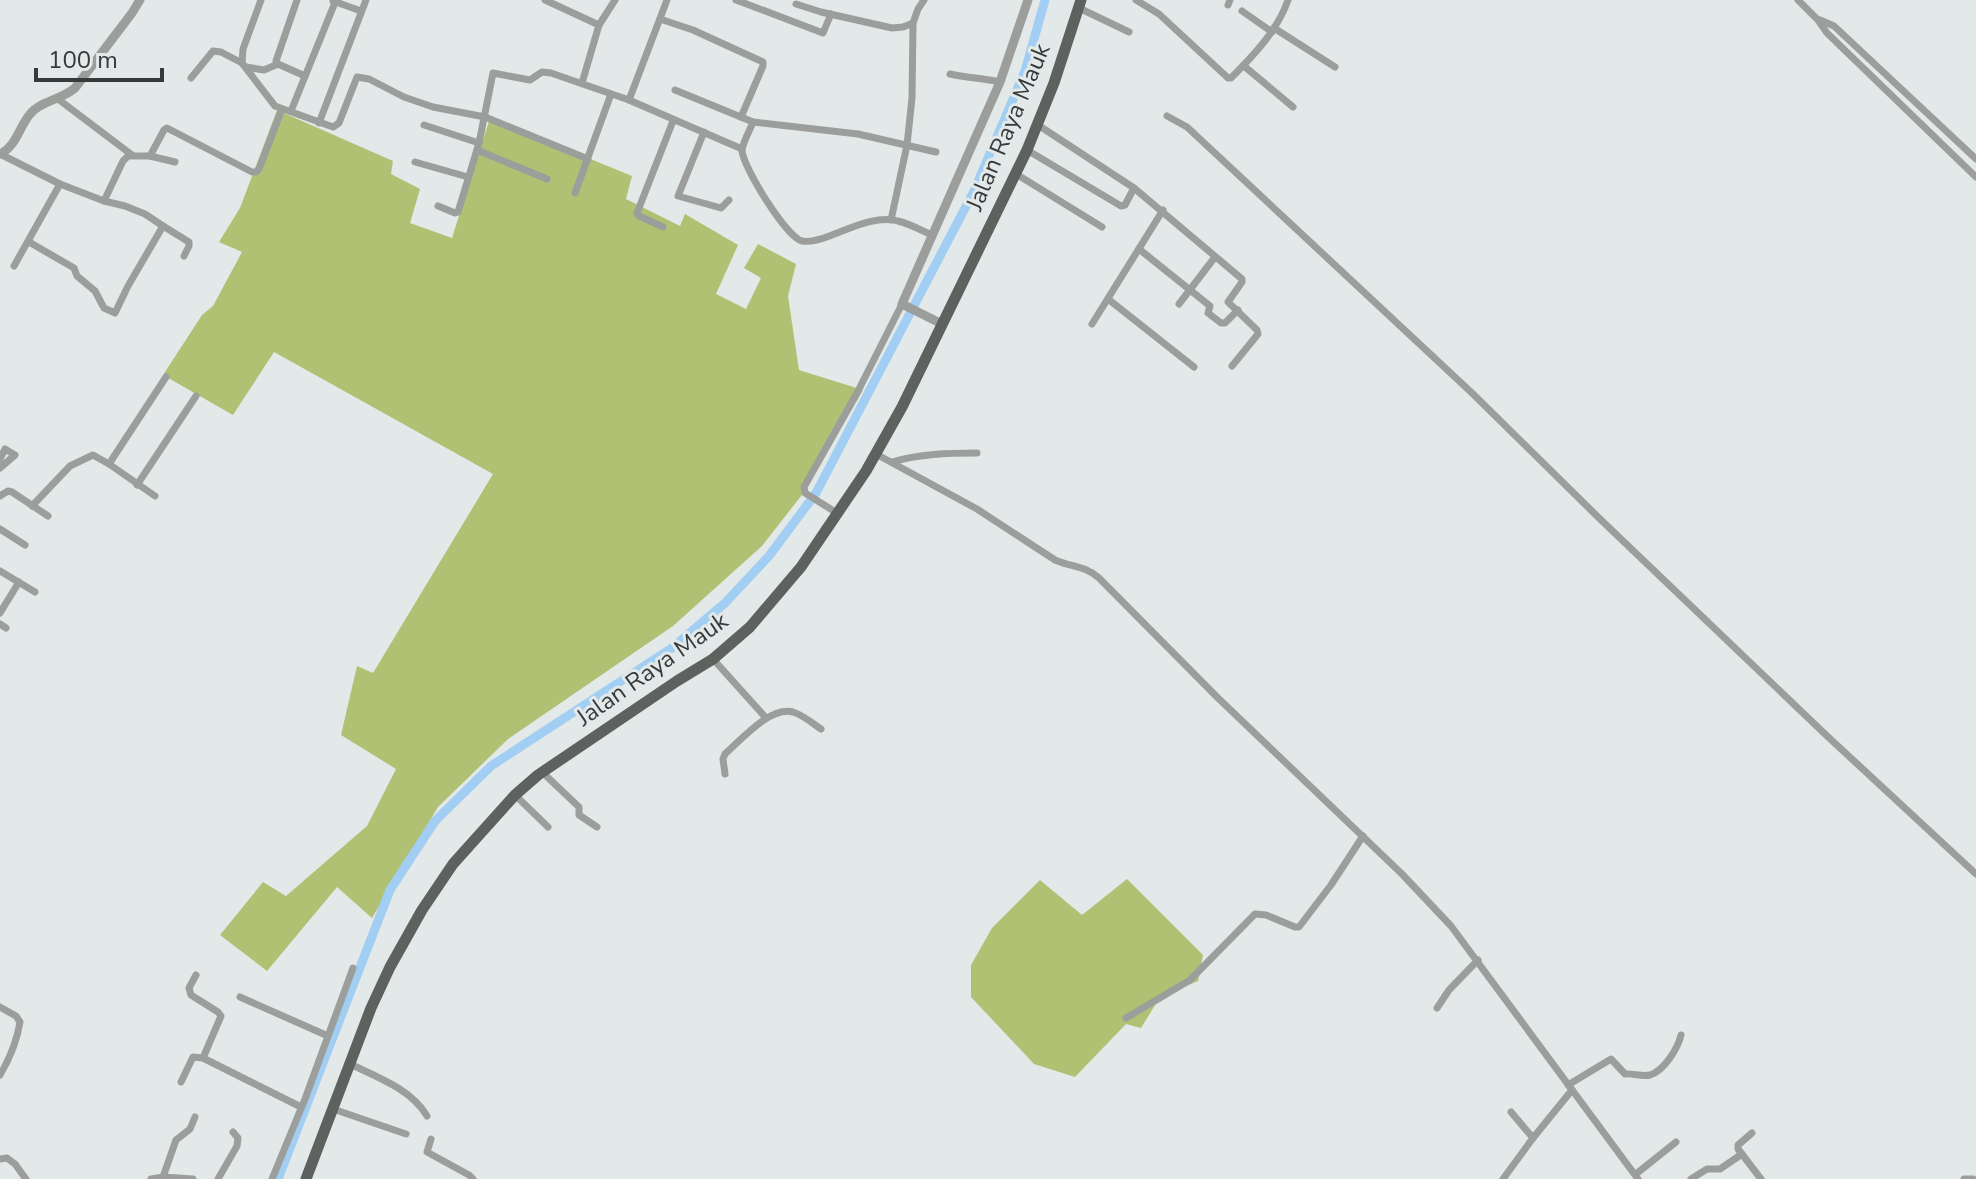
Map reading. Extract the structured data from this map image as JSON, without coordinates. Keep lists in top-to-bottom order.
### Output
{
  "streets": {
    "main road": ["Jalan Raya Mauk"]
  },
  "scale_bar": "100 m"
}
